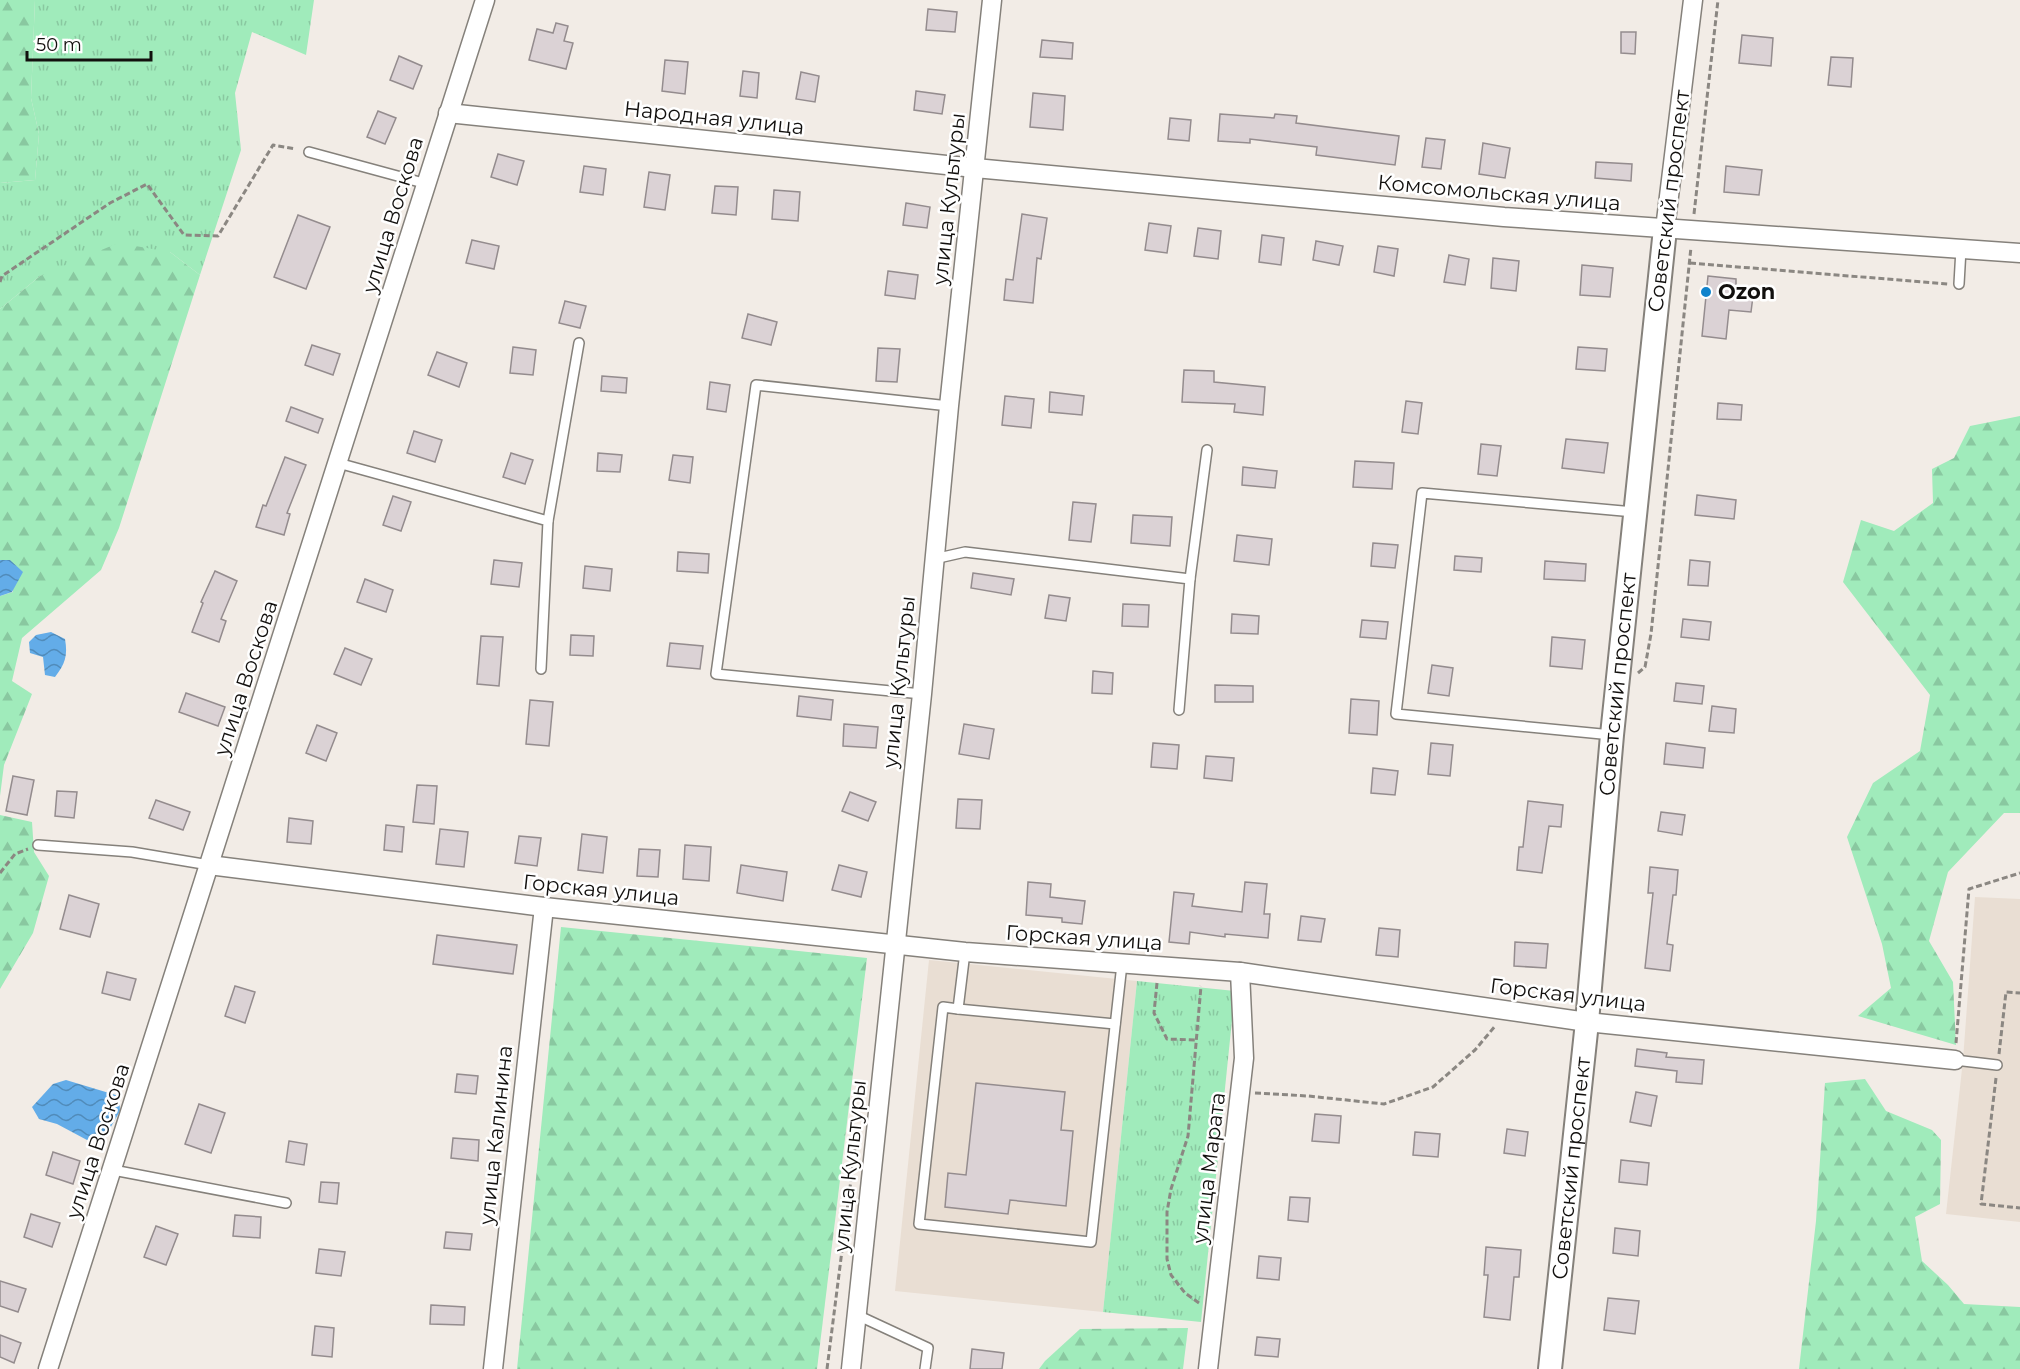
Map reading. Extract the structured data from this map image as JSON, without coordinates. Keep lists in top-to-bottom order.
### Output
{
  "streets": {
    "street": [
      "Народная улица",
      "Комсомольская улица",
      "улица Культуры",
      "Советский проспект",
      "улица Воскова",
      "Горская улица",
      "улица Калинина",
      "улица Марата"
    ]
  },
  "crossings": [
    ["Народная улица", "Комсомольская улица"],
    ["Народная улица", "улица Культуры"],
    ["Народная улица", "улица Воскова"],
    ["Комсомольская улица", "улица Культуры"],
    ["Комсомольская улица", "Советский проспект"],
    ["улица Культуры", "Горская улица"],
    ["Советский проспект", "Горская улица"],
    ["улица Воскова", "Горская улица"],
    ["Горская улица", "улица Калинина"],
    ["Горская улица", "улица Марата"]
  ],
  "places": ["Ozon"],
  "scale_bar": "50 m"
}
